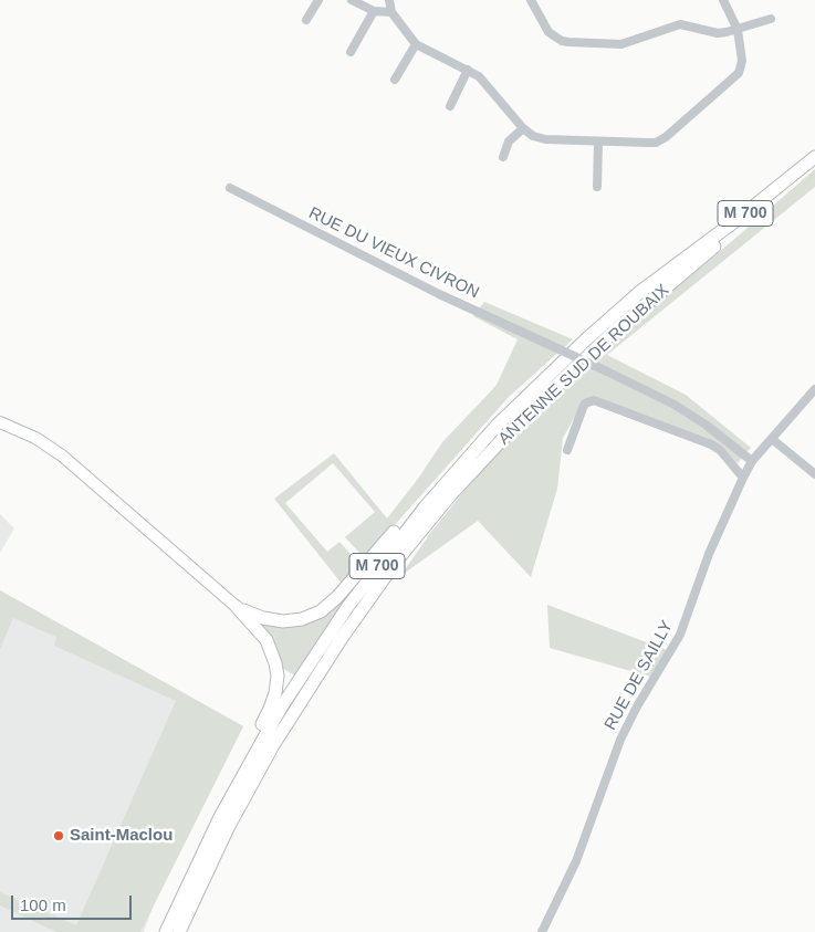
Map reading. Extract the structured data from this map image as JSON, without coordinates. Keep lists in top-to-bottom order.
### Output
{
  "streets": {
    "highway": ["M 700", "ANTENNE SUD DE ROUBAIX"],
    "street": ["RUE DU VIEUX CIVRON", "RUE DE SAILLY"]
  },
  "crossings": [
    ["RUE DU VIEUX CIVRON", "RUE DE SAILLY"]
  ],
  "places": ["Saint-Maclou"],
  "scale_bar": "100 m"
}
